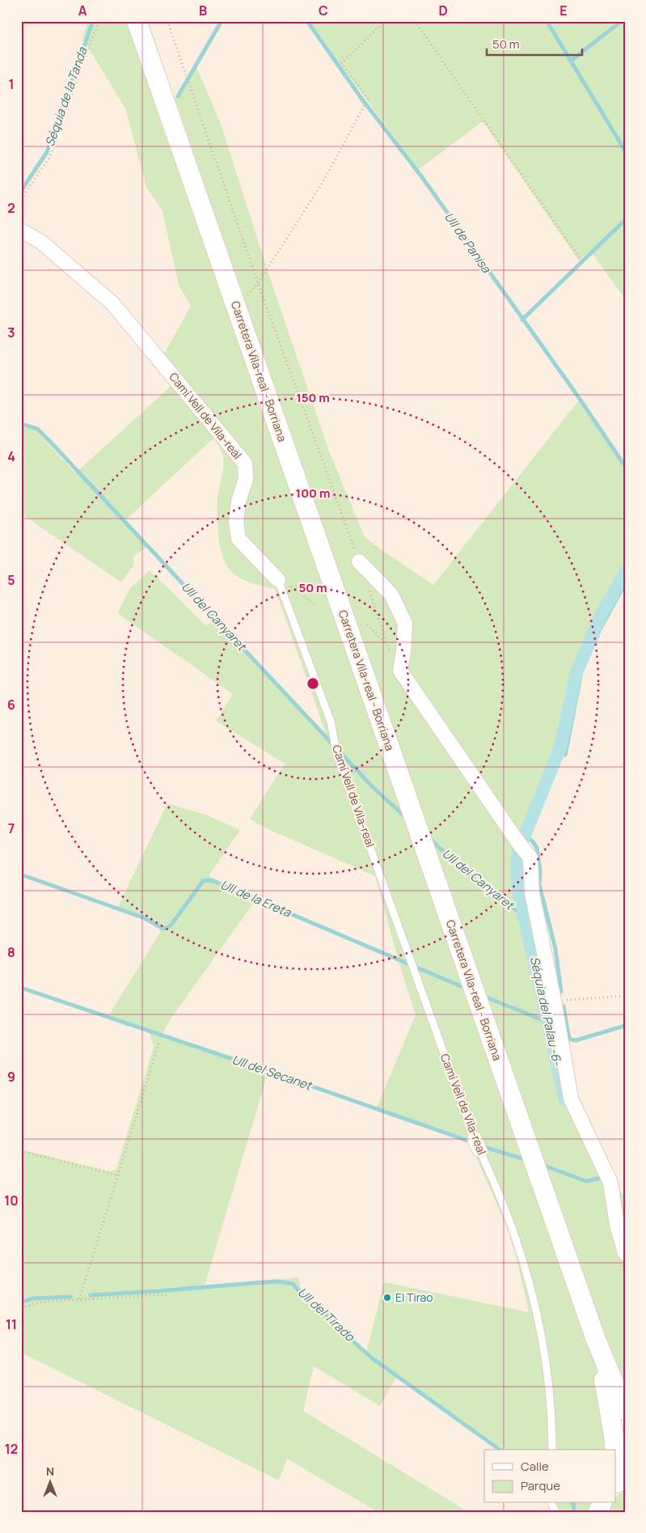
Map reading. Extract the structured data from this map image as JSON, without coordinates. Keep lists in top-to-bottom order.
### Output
{
  "streets": {
    "main road": ["Carretera Vila-real - Borriana"],
    "street": ["Camí Vell de Vila-real"]
  },
  "water": [
    "Séquia de la Tanda",
    "Ull de Panisa",
    "Ull del Canyaret",
    "Ull de la Ereta",
    "Séquia del Palau -6-",
    "Ull del Secanet",
    "Ull del Tirado"
  ],
  "places": ["El Tirao"],
  "legend": ["Calle", "Parque"],
  "scale_bar": "50 m",
  "north": "top",
  "grid": {
    "columns": [
      "A",
      "B",
      "C",
      "D",
      "E"
    ],
    "rows": [
      "1",
      "2",
      "3",
      "4",
      "5",
      "6",
      "7",
      "8",
      "9",
      "10",
      "11",
      "12"
    ]
  },
  "rings": ["150 m", "100 m", "50 m"]
}
